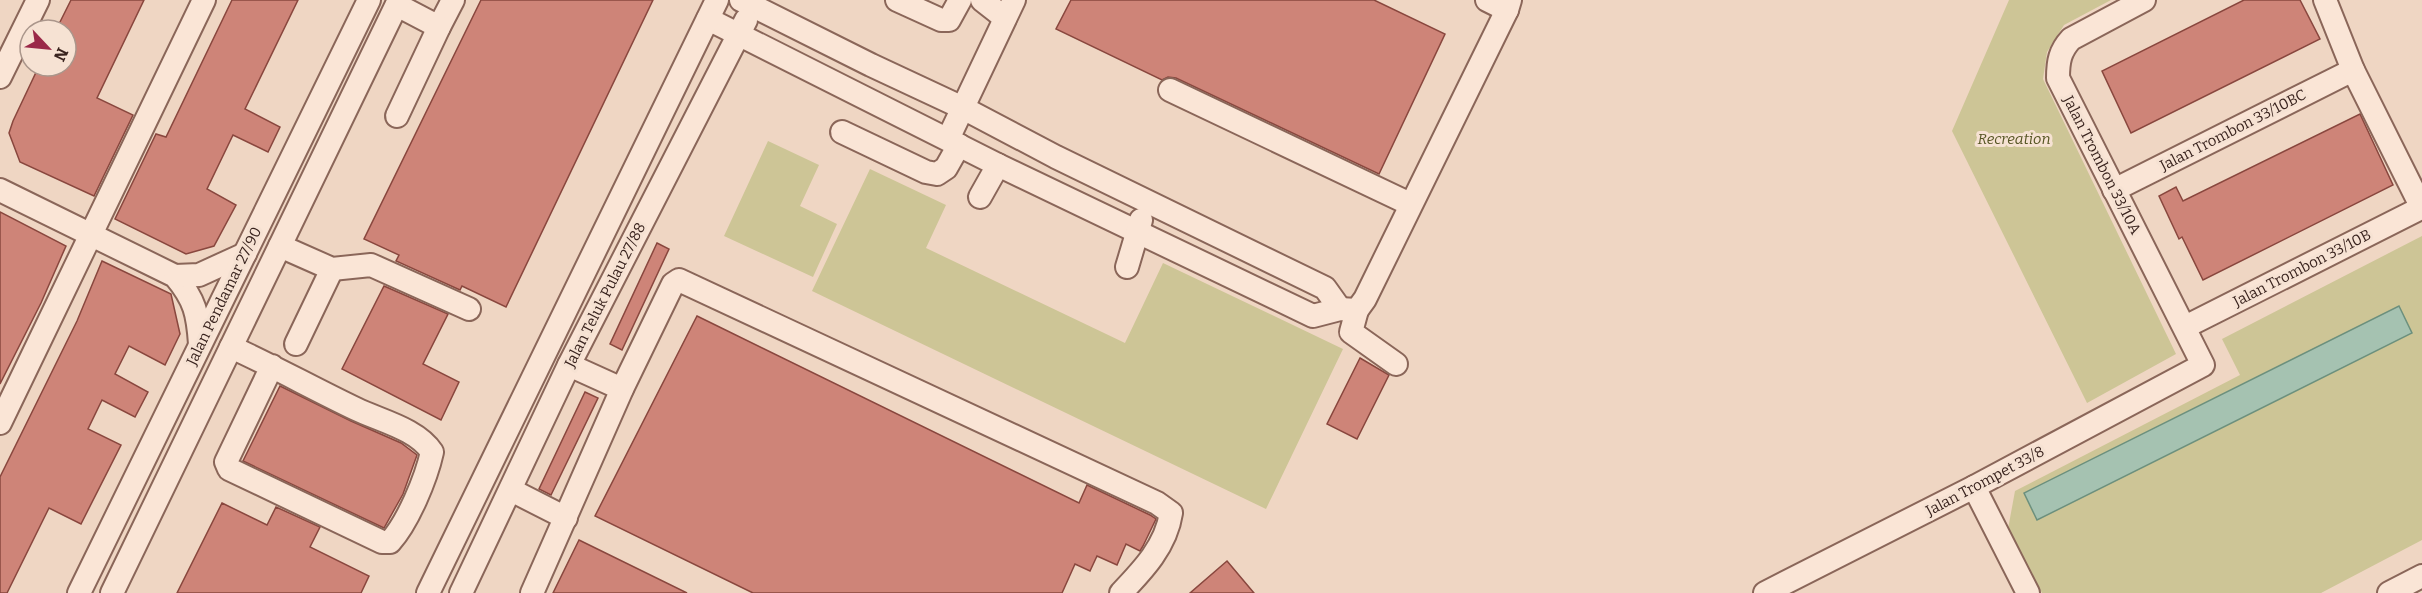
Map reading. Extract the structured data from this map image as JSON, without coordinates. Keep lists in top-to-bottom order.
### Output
{
  "streets": {
    "street": [
      "Jalan Trombon 33/10BC",
      "Jalan Trombon 33/10A",
      "Jalan Trombon 33/10B",
      "Jalan Teluk Pulau 27/88",
      "Jalan Pendamar 27/90",
      "Jalan Trompet 33/8"
    ]
  },
  "crossings": [
    ["Jalan Trombon 33/10BC", "Jalan Trombon 33/10A"],
    ["Jalan Trombon 33/10BC", "Jalan Trombon 33/10B"],
    ["Jalan Trombon 33/10A", "Jalan Trombon 33/10B"],
    ["Jalan Trombon 33/10A", "Jalan Trompet 33/8"]
  ],
  "parks": ["Recreation"],
  "north": "bottom right"
}
